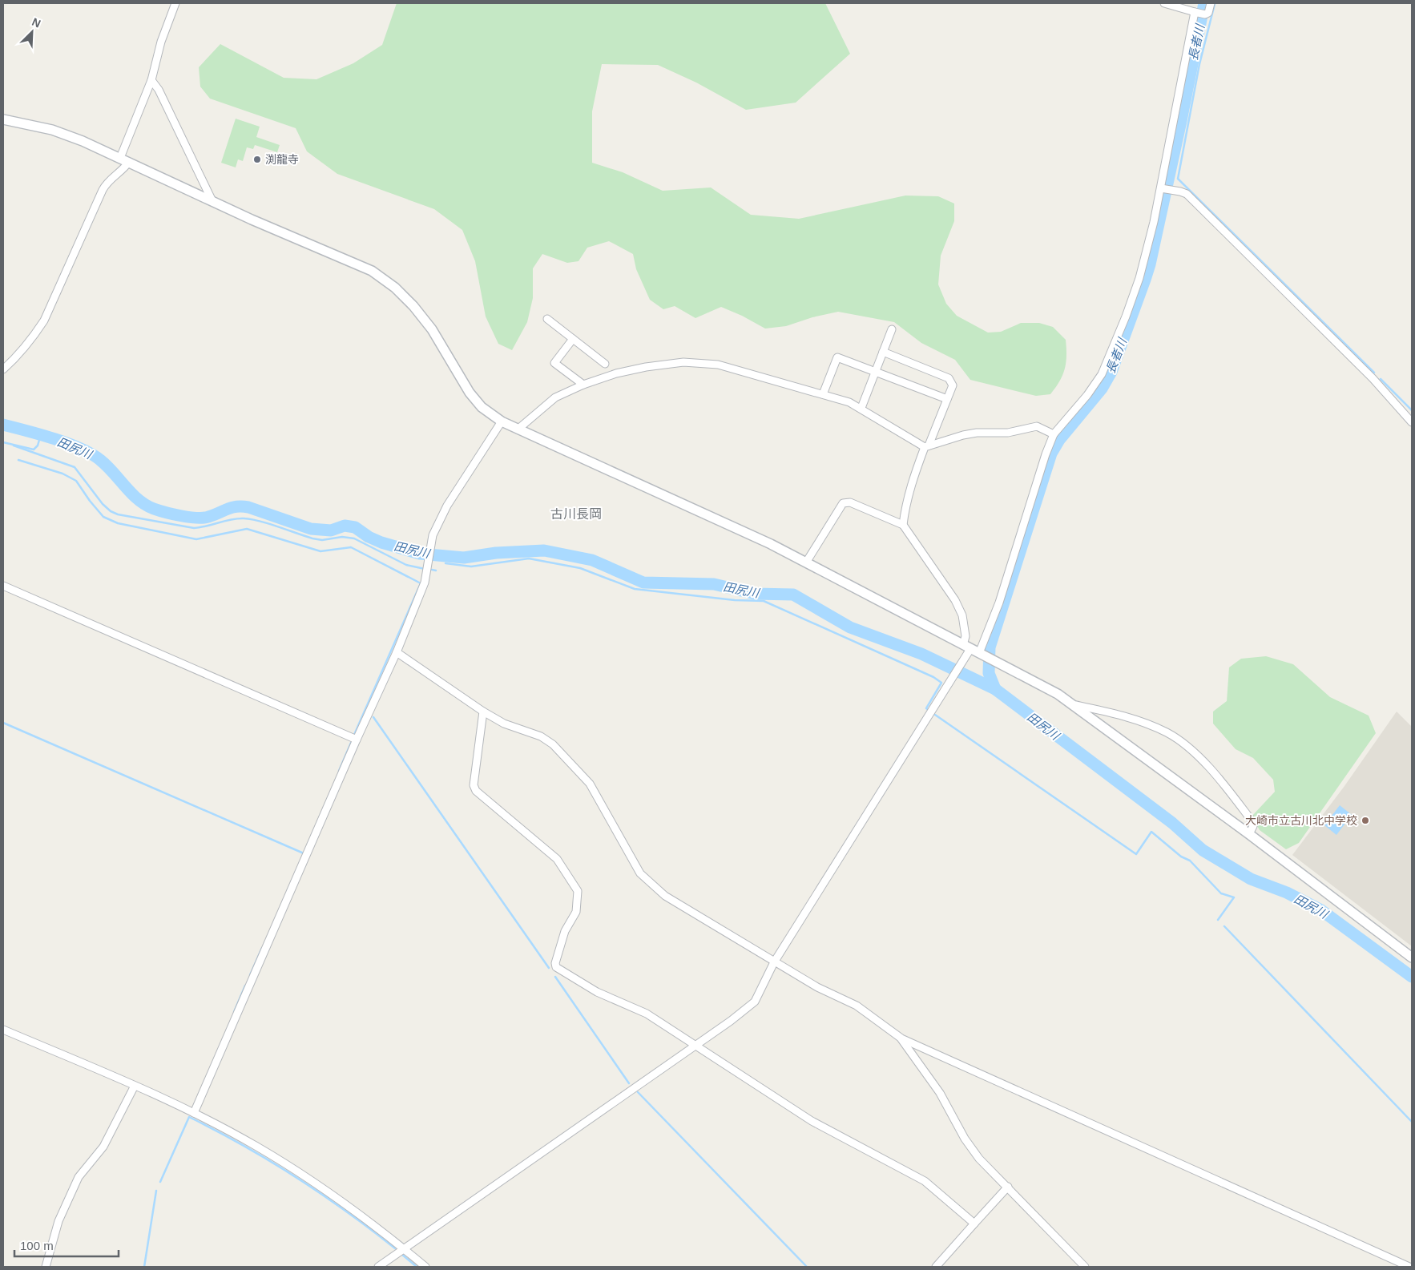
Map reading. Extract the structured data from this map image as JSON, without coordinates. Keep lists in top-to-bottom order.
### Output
{
  "districts": ["古川長岡"],
  "water": ["長者川", "田尻川"],
  "places": ["渕龍寺", "大崎市立古川北中学校"],
  "scale_bar": "100 m",
  "north": "top right"
}
